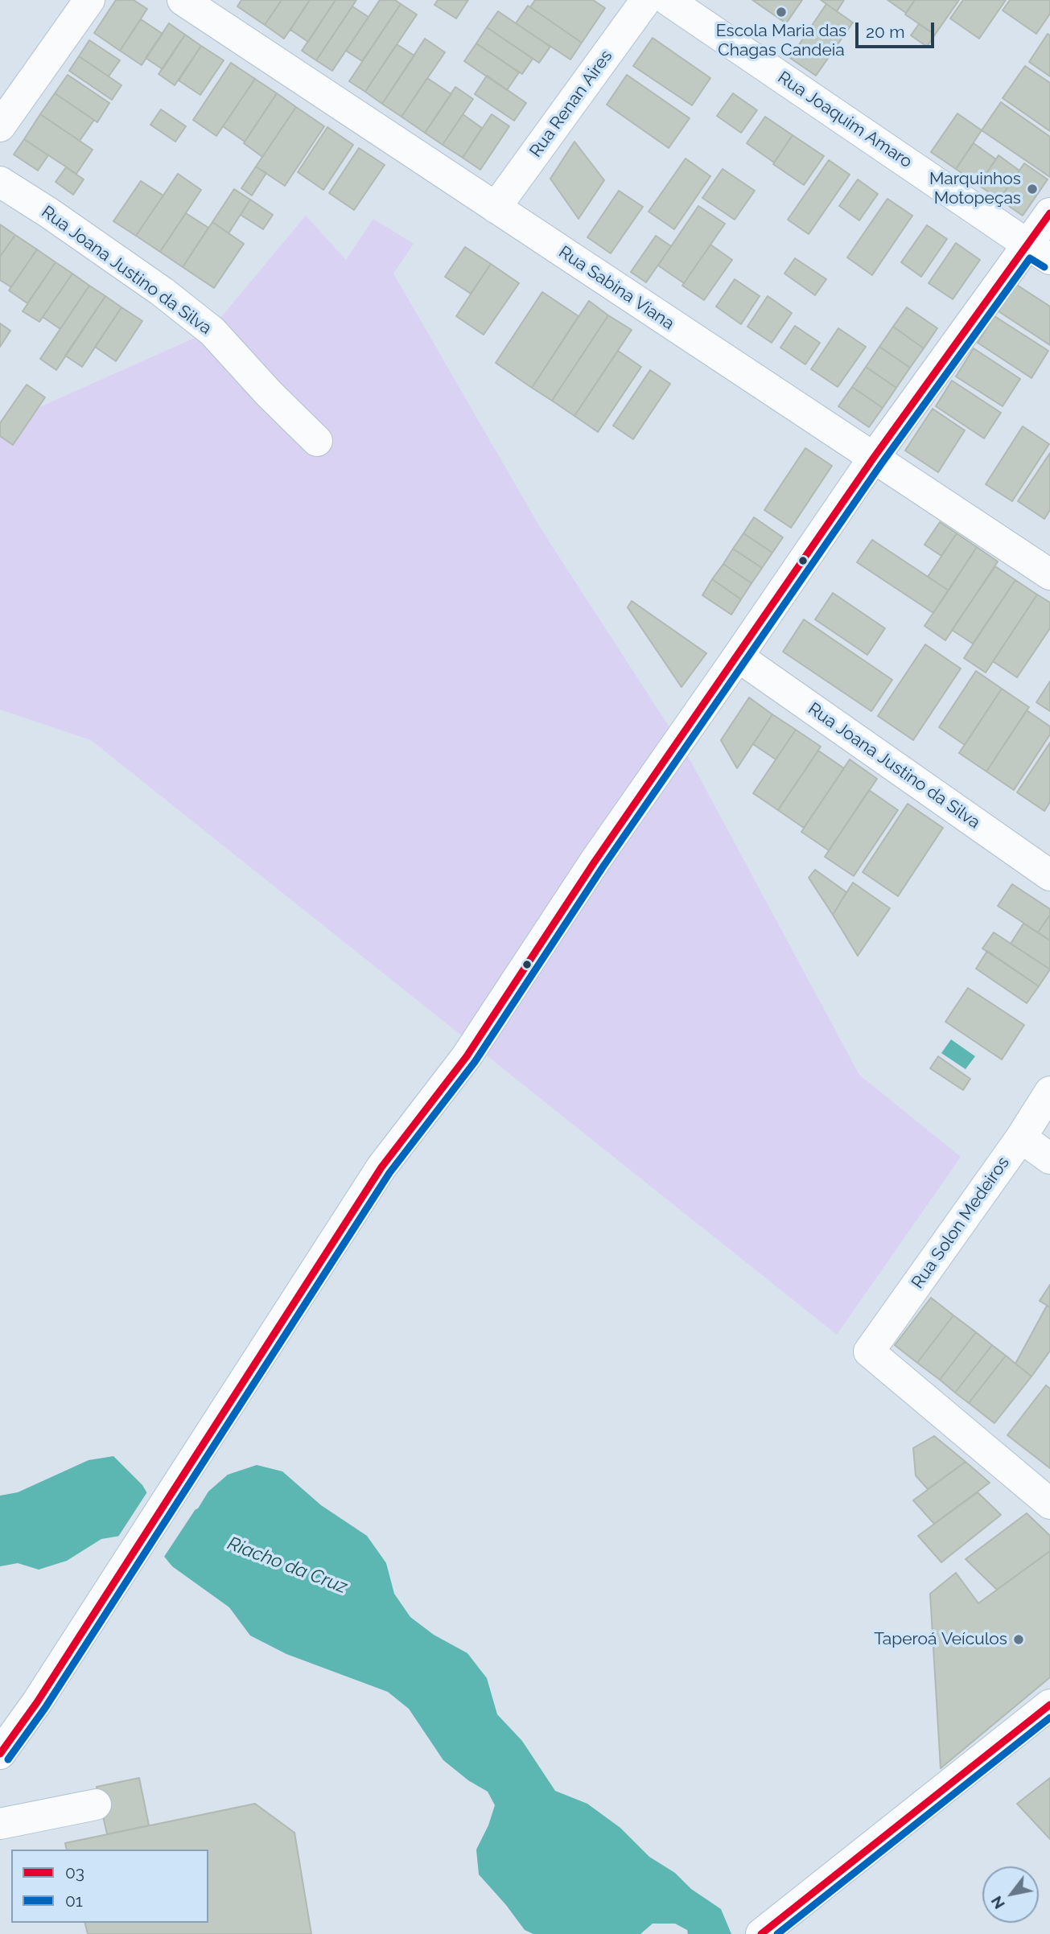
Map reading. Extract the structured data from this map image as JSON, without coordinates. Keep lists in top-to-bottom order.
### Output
{
  "streets": {
    "street": [
      "Rua Renan Aires",
      "Rua Joaquim Amaro",
      "Rua Joana Justino da Silva",
      "Rua Sabina Viana",
      "Rua Solon Medeiros"
    ]
  },
  "crossings": [
    ["Rua Renan Aires", "Rua Sabina Viana"]
  ],
  "water": ["Riacho da Cruz"],
  "places": ["Escola Maria das Chagas Candeia", "Marquinhos Motopeças", "Taperoá Veículos"],
  "lines": ["transit line 03", "transit line 01"],
  "legend": ["03", "01"],
  "scale_bar": "20 m",
  "north": "bottom left"
}
